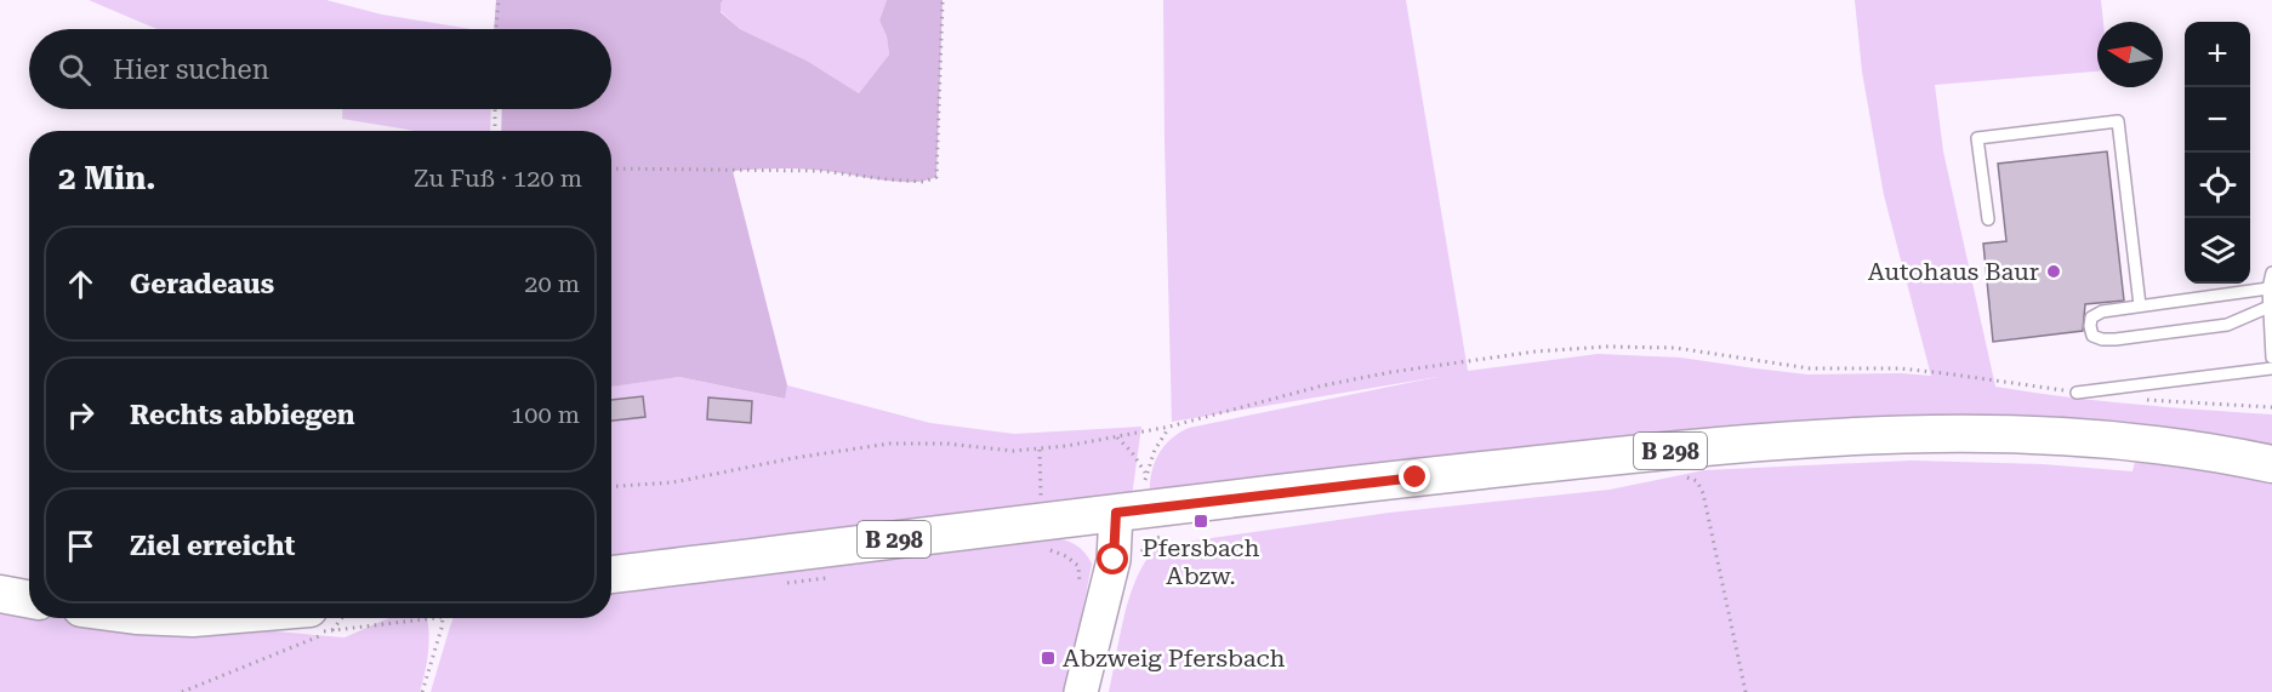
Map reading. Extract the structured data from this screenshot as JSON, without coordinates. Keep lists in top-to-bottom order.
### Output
{
  "streets": {
    "main road": ["B 298"]
  },
  "places": {
    "other": ["Autohaus Baur"],
    "transit": ["Pfersbach Abzw.", "Abzweig Pfersbach"]
  },
  "north": "left",
  "page": {
    "map_buttons": ["+", "−"],
    "search": "Hier suchen",
    "heading": ["2 Min.", "Zu Fuß · 120 m"],
    "list": [
      ["Geradeaus", "20 m"],
      ["Rechts abbiegen", "100 m"],
      "Ziel erreicht"
    ]
  }
}
